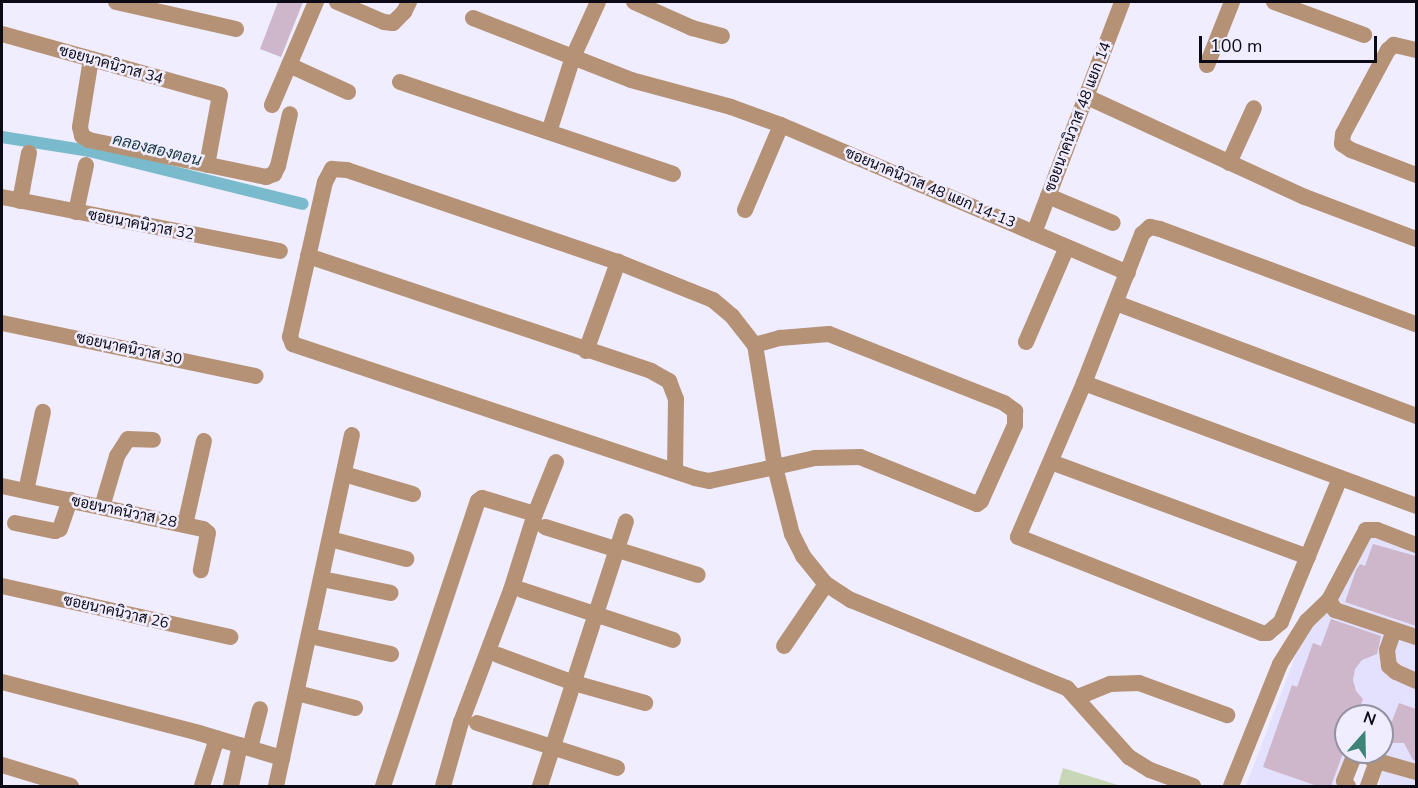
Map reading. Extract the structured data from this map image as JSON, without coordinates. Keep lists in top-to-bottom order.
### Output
{
  "streets": {
    "street": [
      "ซอยนาคนิวาส 34",
      "ซอยนาคนิวาส 48 แยก 14",
      "ซอยนาคนิวาส 48 แยก 14-13",
      "ซอยนาคนิวาส 32",
      "ซอยนาคนิวาส 30",
      "ซอยนาคนิวาส 28",
      "ซอยนาคนิวาส 26"
    ]
  },
  "crossings": [
    ["ซอยนาคนิวาส 48 แยก 14", "ซอยนาคนิวาส 48 แยก 14-13"]
  ],
  "water": ["คลองสองตอน"],
  "scale_bar": "100 m",
  "north": "top"
}
